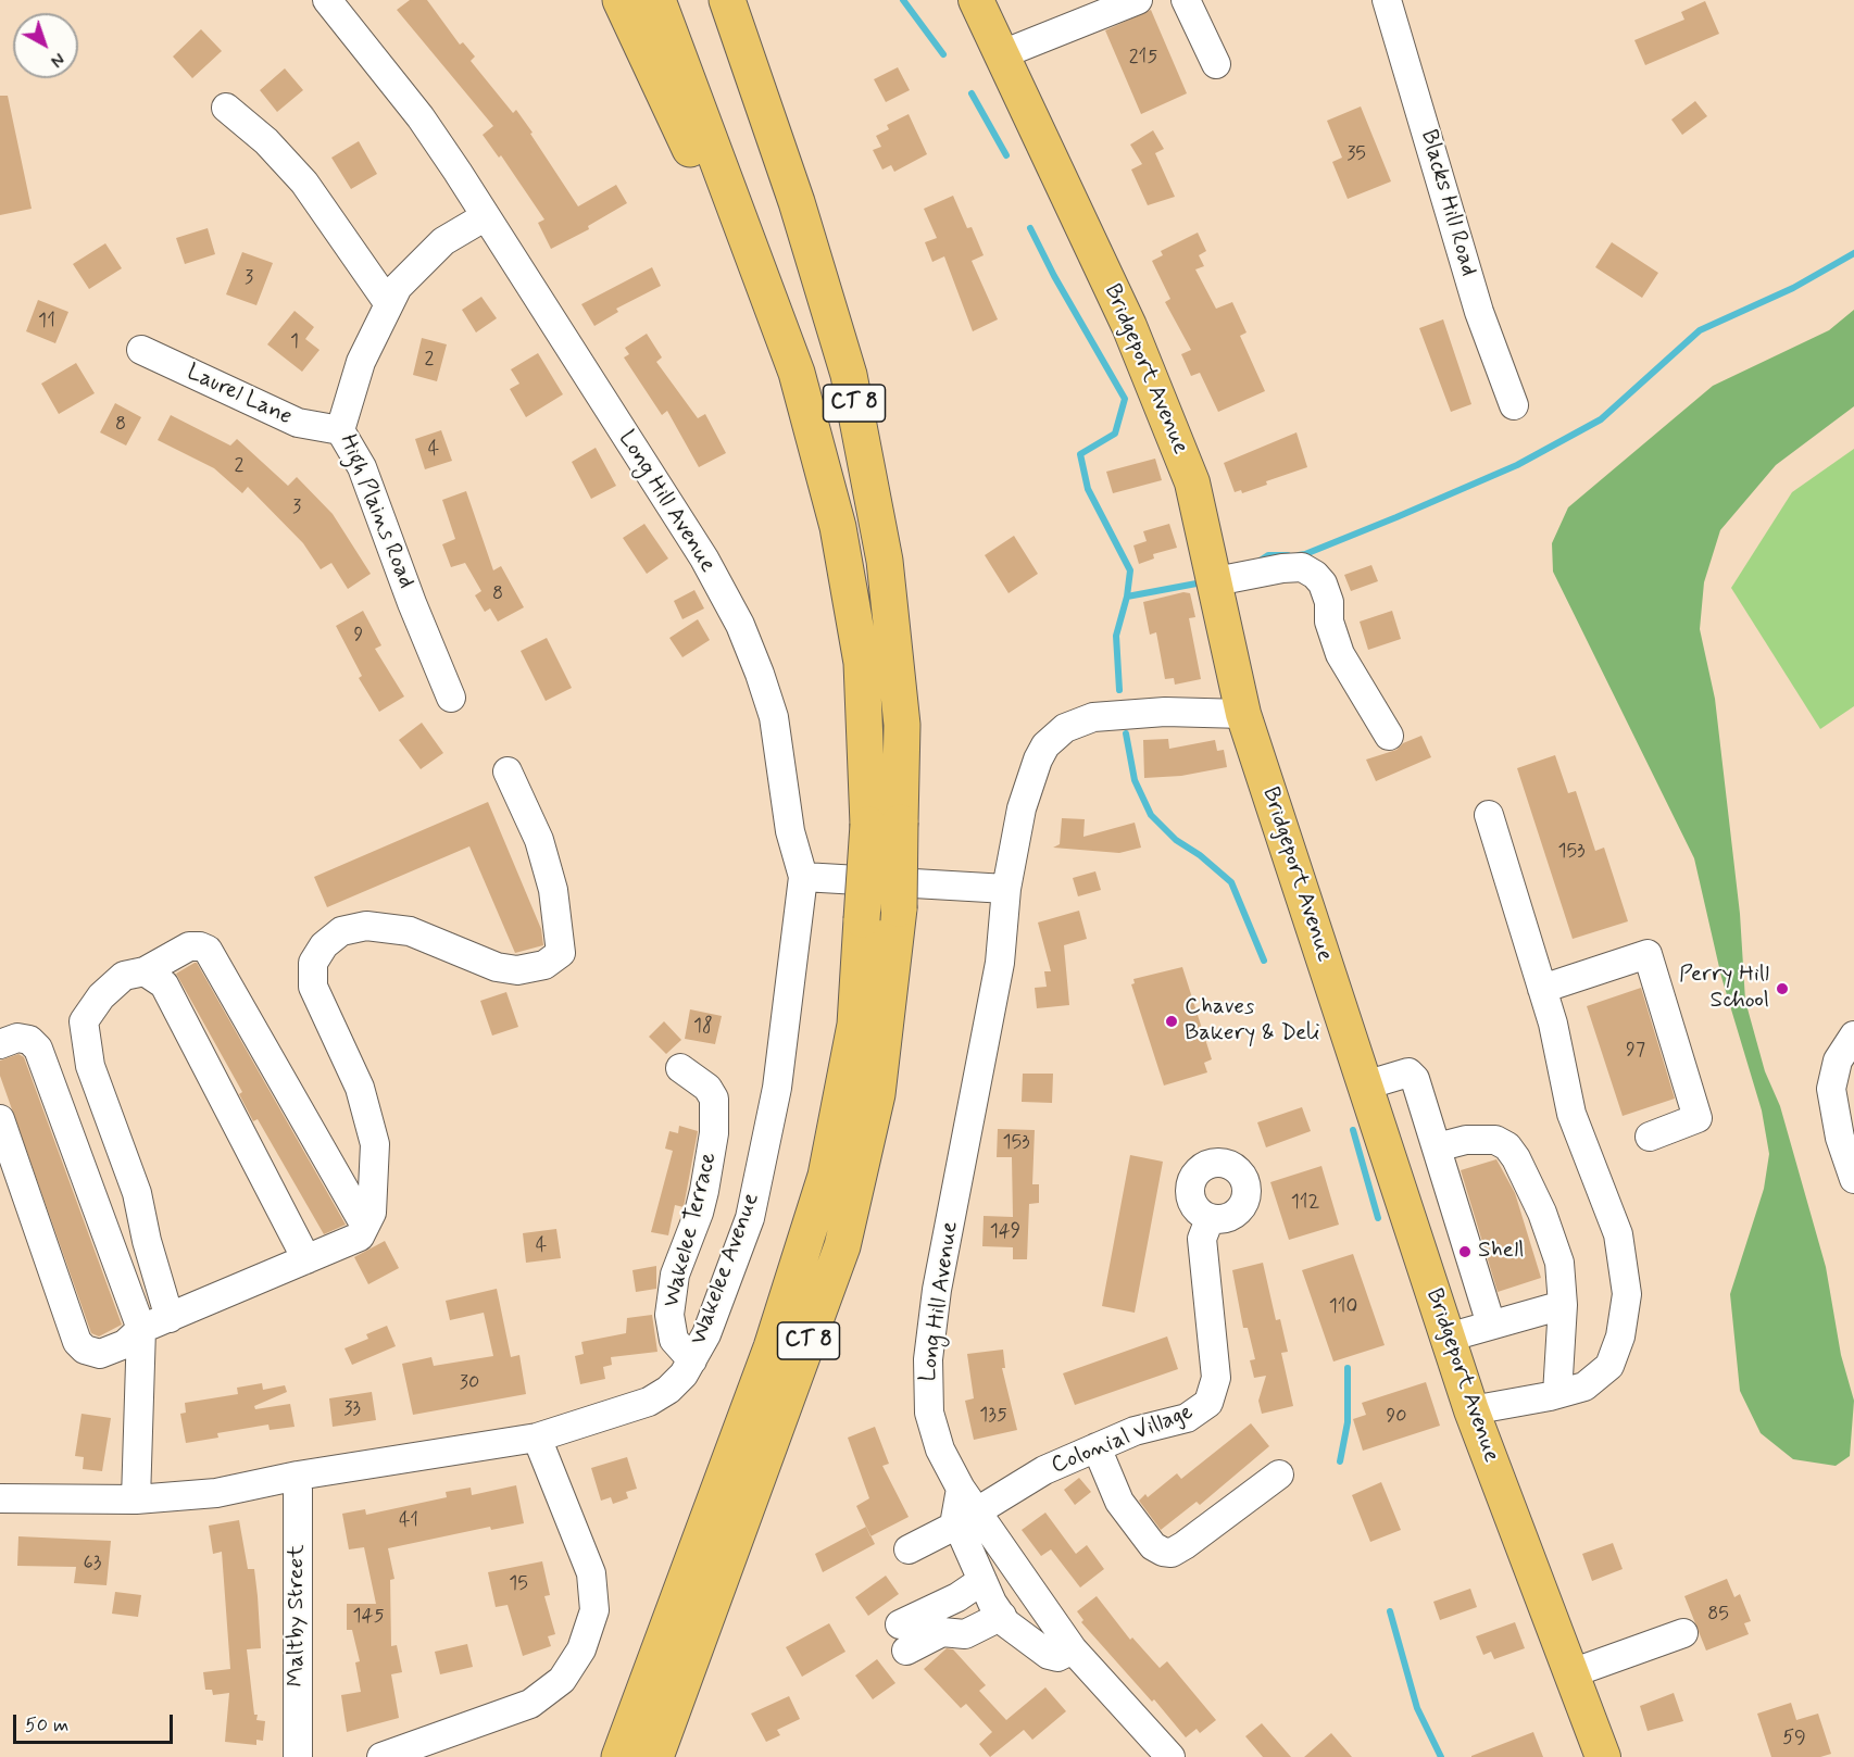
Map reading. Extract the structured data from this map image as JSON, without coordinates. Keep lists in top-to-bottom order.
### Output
{
  "streets": {
    "highway": ["CT 8"],
    "main road": ["Bridgeport Avenue"],
    "street": [
      "Blacks Hill Road",
      "Laurel Lane",
      "Long Hill Avenue",
      "High Plains Road",
      "Wakelee Terrace",
      "Wakelee Avenue",
      "Colonial Village",
      "Maltby Street"
    ]
  },
  "crossings": [
    ["Bridgeport Avenue", "Long Hill Avenue"],
    ["Laurel Lane", "High Plains Road"],
    ["Long Hill Avenue", "High Plains Road"],
    ["Long Hill Avenue", "Wakelee Avenue"],
    ["Long Hill Avenue", "Colonial Village"],
    ["Wakelee Terrace", "Wakelee Avenue"],
    ["Wakelee Avenue", "Maltby Street"]
  ],
  "places": ["Perry Hill School", "Chaves Bakery & Deli", "Shell"],
  "house_numbers": [
    "215",
    "35",
    "3",
    "11",
    "1",
    "2",
    "8",
    "4",
    "2",
    "3",
    "8",
    "9",
    "153",
    "18",
    "97",
    "153",
    "112",
    "149",
    "4",
    "110",
    "30",
    "33",
    "135",
    "90",
    "41",
    "63",
    "15",
    "85",
    "145",
    "59"
  ],
  "scale_bar": "50 m",
  "north": "bottom right"
}
